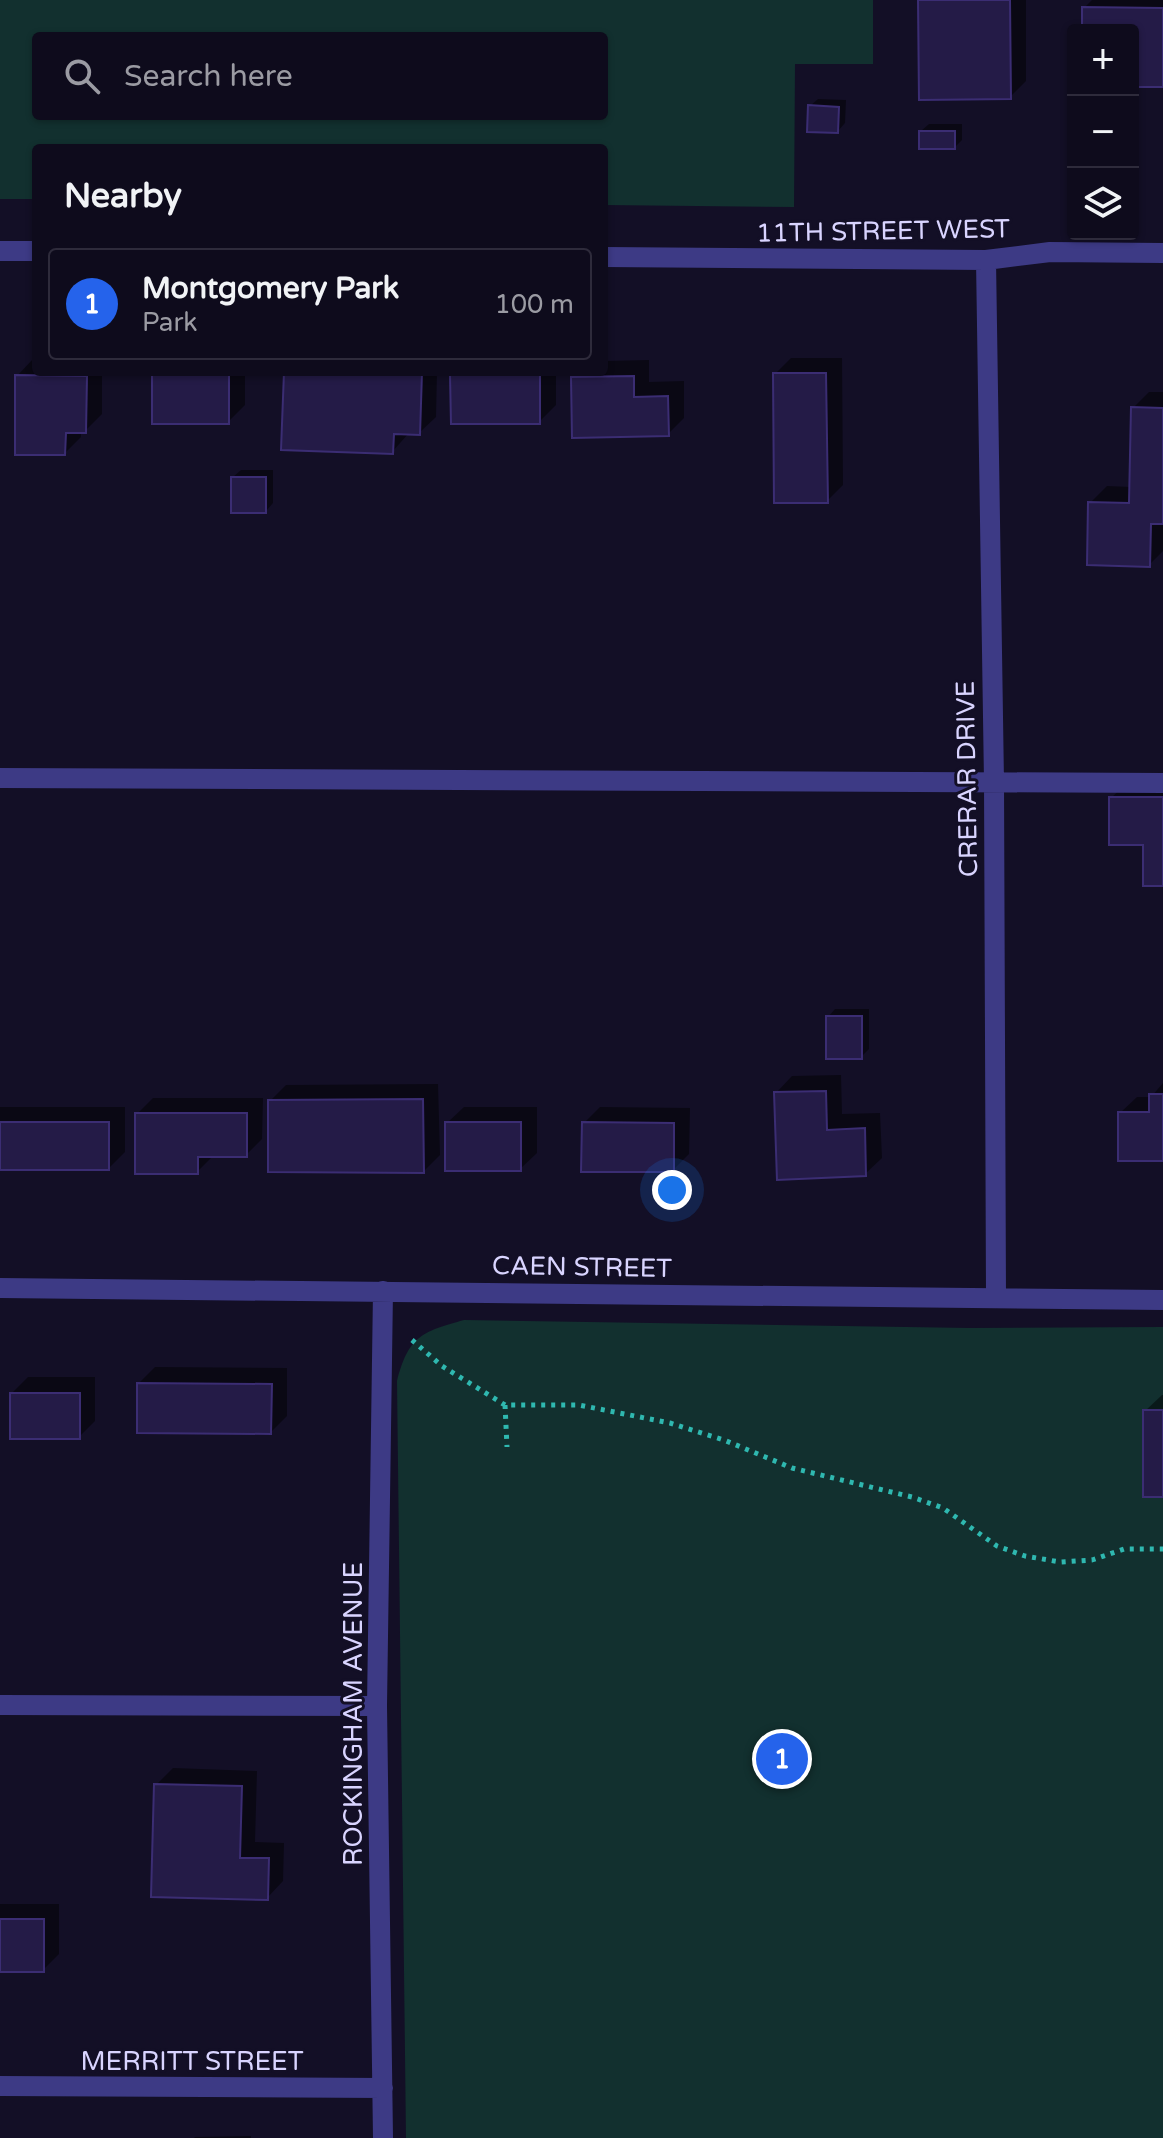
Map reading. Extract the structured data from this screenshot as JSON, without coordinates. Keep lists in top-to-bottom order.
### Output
{
  "streets": {
    "street": [
      "11TH STREET WEST",
      "CRERAR DRIVE",
      "CAEN STREET",
      "ROCKINGHAM AVENUE",
      "MERRITT STREET"
    ]
  },
  "crossings": [
    ["11TH STREET WEST", "CRERAR DRIVE"],
    ["CRERAR DRIVE", "CAEN STREET"],
    ["CAEN STREET", "ROCKINGHAM AVENUE"],
    ["ROCKINGHAM AVENUE", "MERRITT STREET"]
  ],
  "page": {
    "map_buttons": ["+", "−"],
    "search": "Search here",
    "heading": "Nearby",
    "list": [
      {
        "mark": "1",
        "name": "Montgomery Park",
        "note": "Park",
        "value": "100 m"
      }
    ],
    "pins": "1"
  }
}
